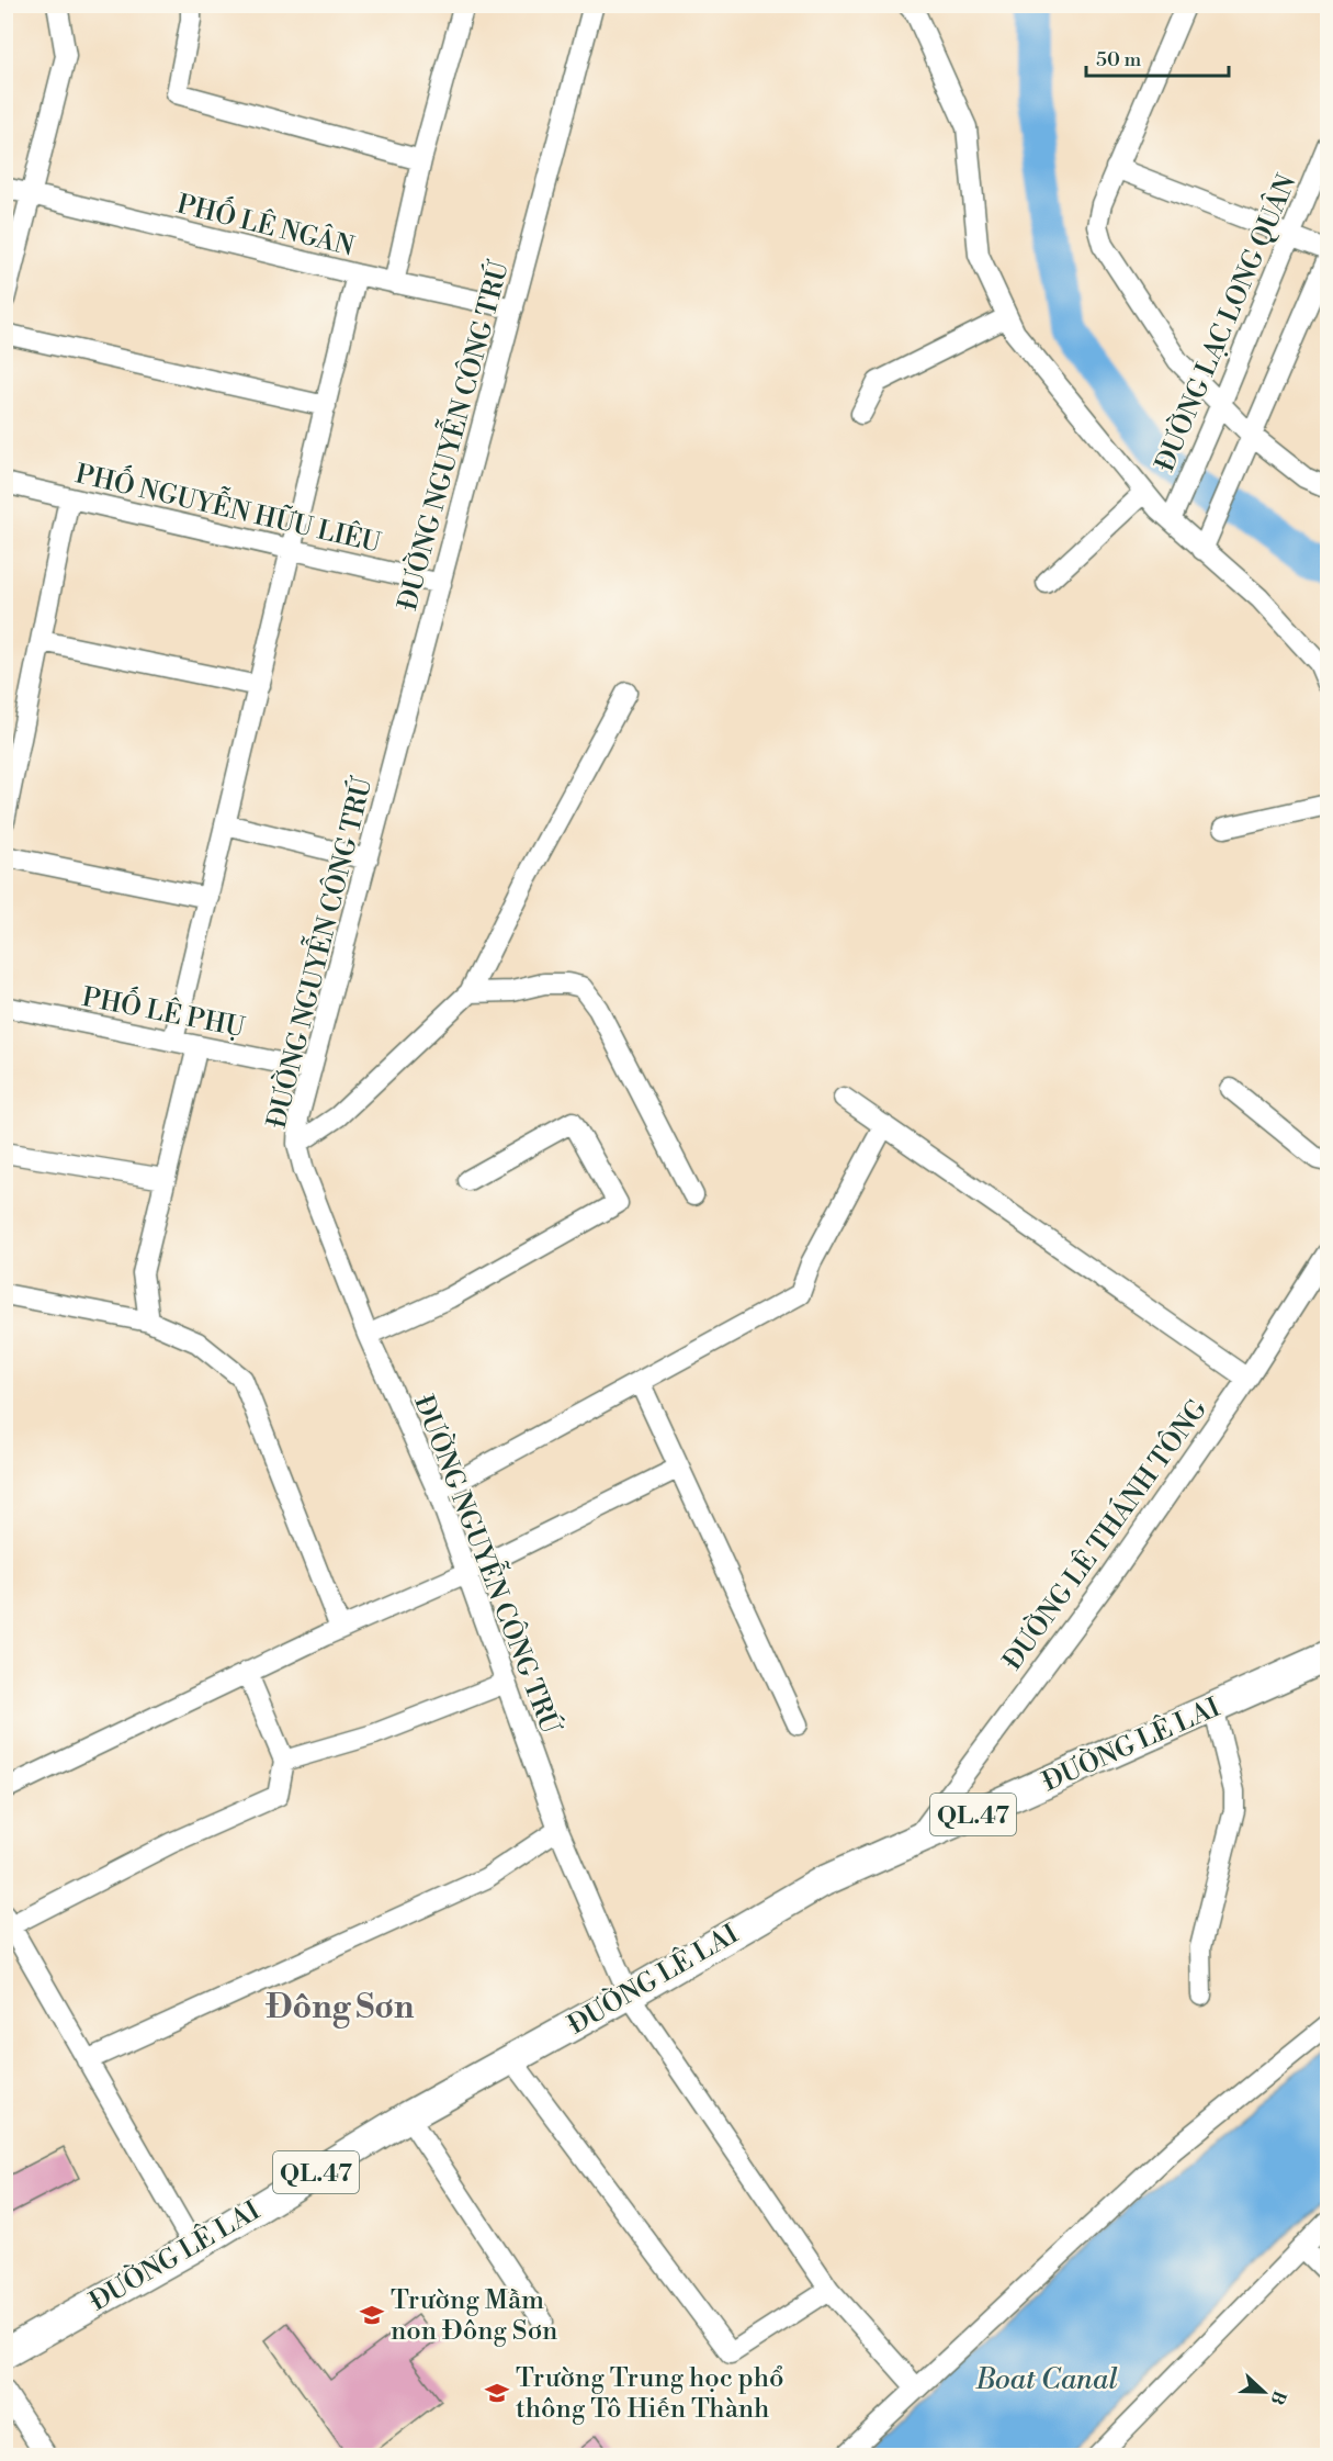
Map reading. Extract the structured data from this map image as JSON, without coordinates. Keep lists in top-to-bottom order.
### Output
{
  "streets": {
    "highway": ["ĐƯỜNG LÊ LAI", "QL.47"],
    "street": [
      "PHỐ LÊ NGÂN",
      "ĐƯỜNG LẠC LONG QUÂN",
      "ĐƯỜNG NGUYỄN CÔNG TRỨ",
      "PHỐ NGUYỄN HỮU LIÊU",
      "PHỐ LÊ PHỤ",
      "ĐƯỜNG LÊ THÁNH TÔNG"
    ]
  },
  "crossings": [
    ["PHỐ LÊ NGÂN", "ĐƯỜNG NGUYỄN CÔNG TRỨ"],
    ["ĐƯỜNG NGUYỄN CÔNG TRỨ", "PHỐ NGUYỄN HỮU LIÊU"],
    ["ĐƯỜNG NGUYỄN CÔNG TRỨ", "PHỐ LÊ PHỤ"],
    ["ĐƯỜNG NGUYỄN CÔNG TRỨ", "ĐƯỜNG LÊ LAI"],
    ["ĐƯỜNG LÊ THÁNH TÔNG", "ĐƯỜNG LÊ LAI"]
  ],
  "districts": ["Đông Sơn"],
  "water": ["Boat Canal"],
  "places": {
    "school or university": ["Trường Mầm non Đông Sơn", "Trường Trung học phổ thông Tô Hiến Thành"]
  },
  "scale_bar": "50 m",
  "north": "right"
}
